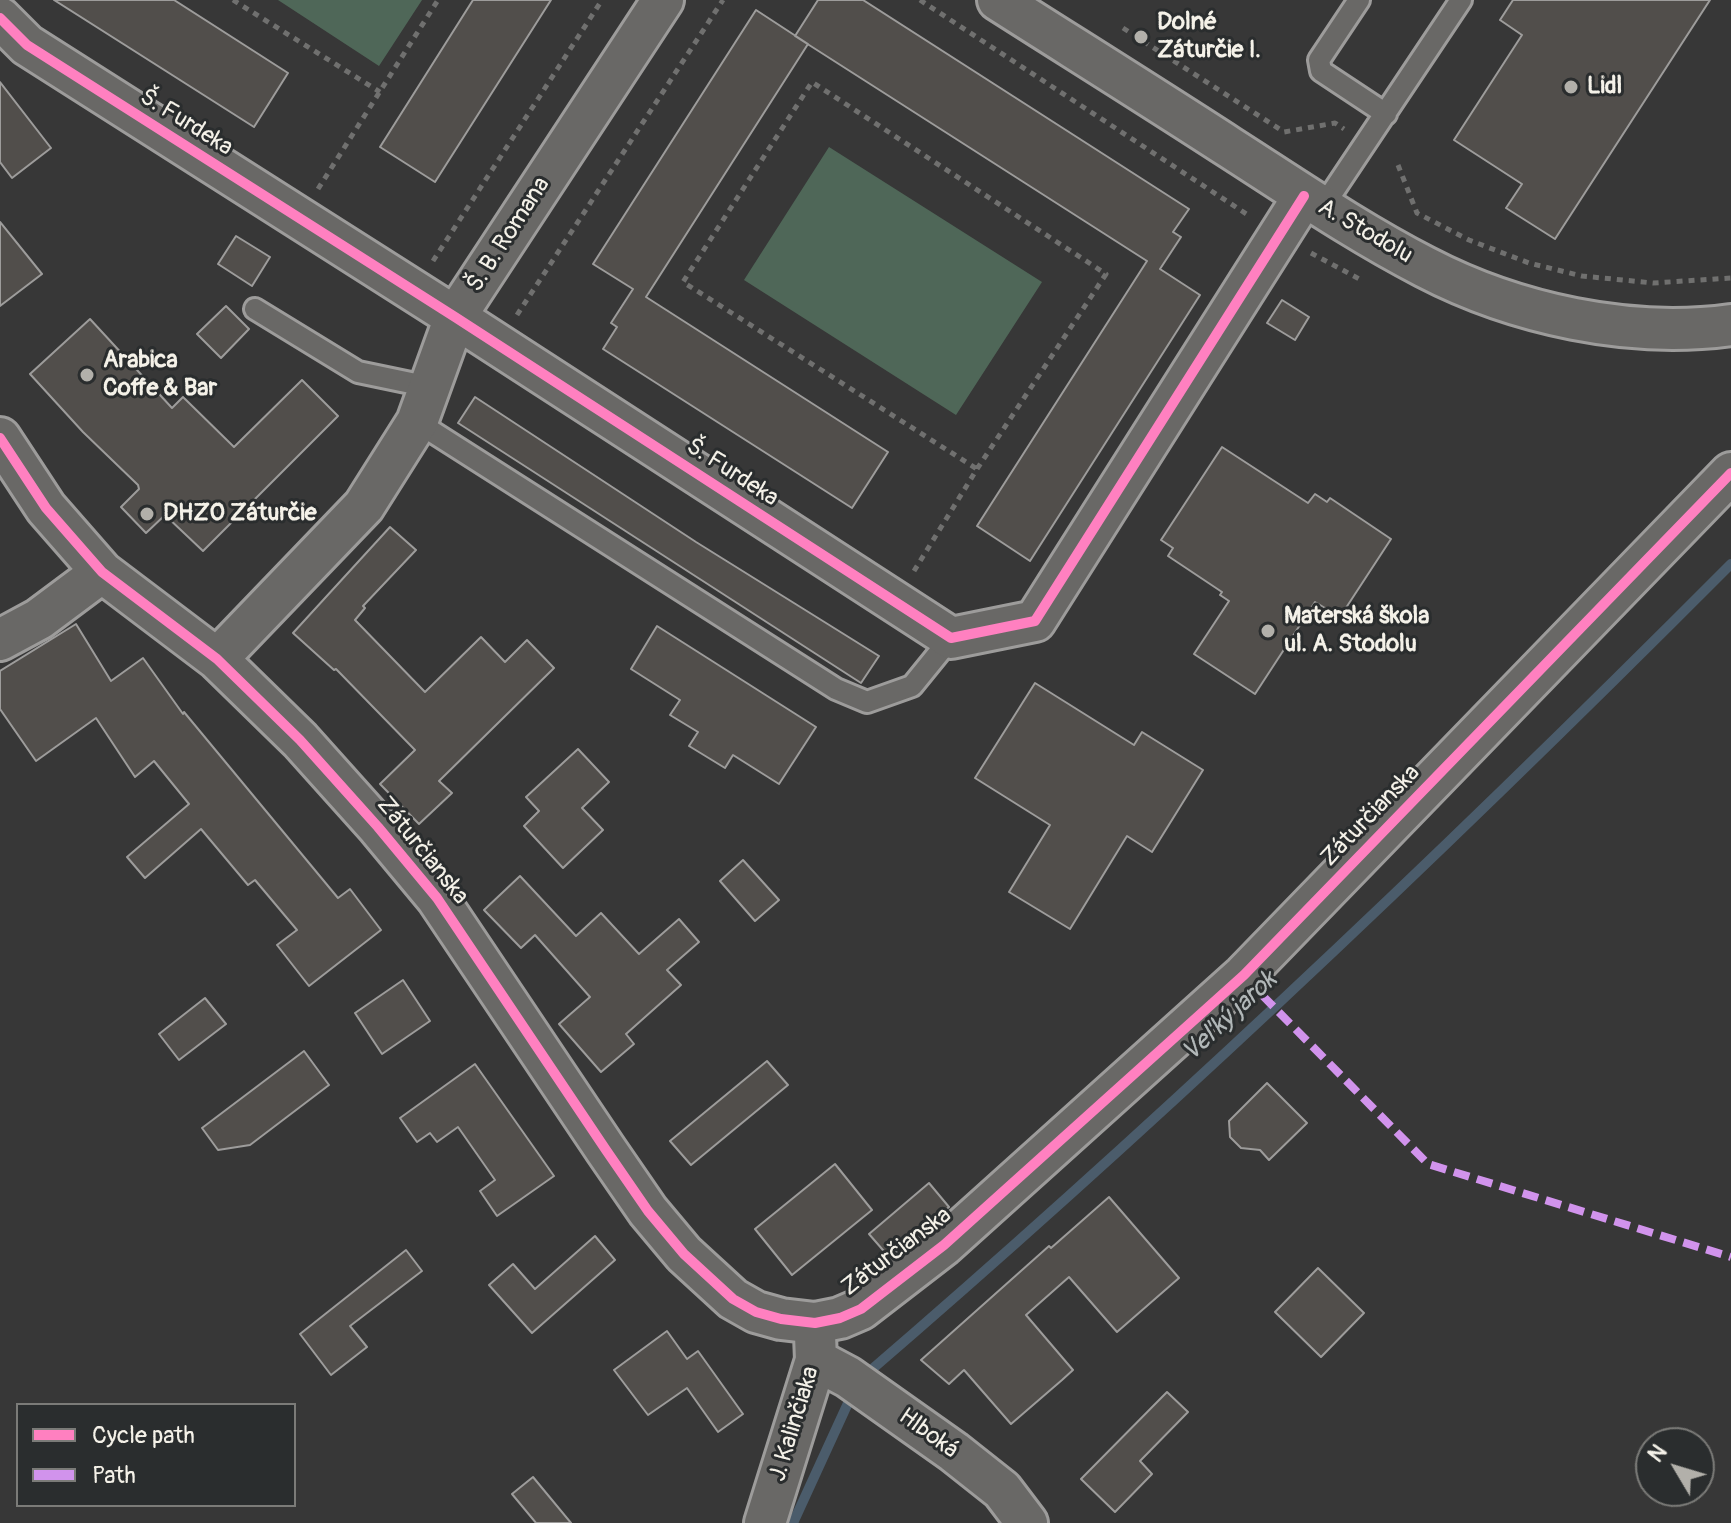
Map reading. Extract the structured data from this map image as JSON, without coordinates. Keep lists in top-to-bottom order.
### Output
{
  "streets": {
    "street": [
      "Š. Furdeka",
      "A. Stodolu",
      "Š. B. Romana",
      "Záturčianska",
      "J. Kalinčiaka",
      "Hlboká"
    ]
  },
  "crossings": [
    ["Š. Furdeka", "Š. B. Romana"],
    ["Š. B. Romana", "Záturčianska"],
    ["Záturčianska", "J. Kalinčiaka"],
    ["Záturčianska", "Hlboká"],
    ["J. Kalinčiaka", "Hlboká"]
  ],
  "water": ["Veľký jarok"],
  "places": [
    "Dolné Záturčie I.",
    "Lidl",
    "Arabica Coffe & Bar",
    "DHZO Záturčie",
    "Materská škola ul. A. Stodolu"
  ],
  "legend": ["Cycle path", "Path"],
  "north": "top left"
}
